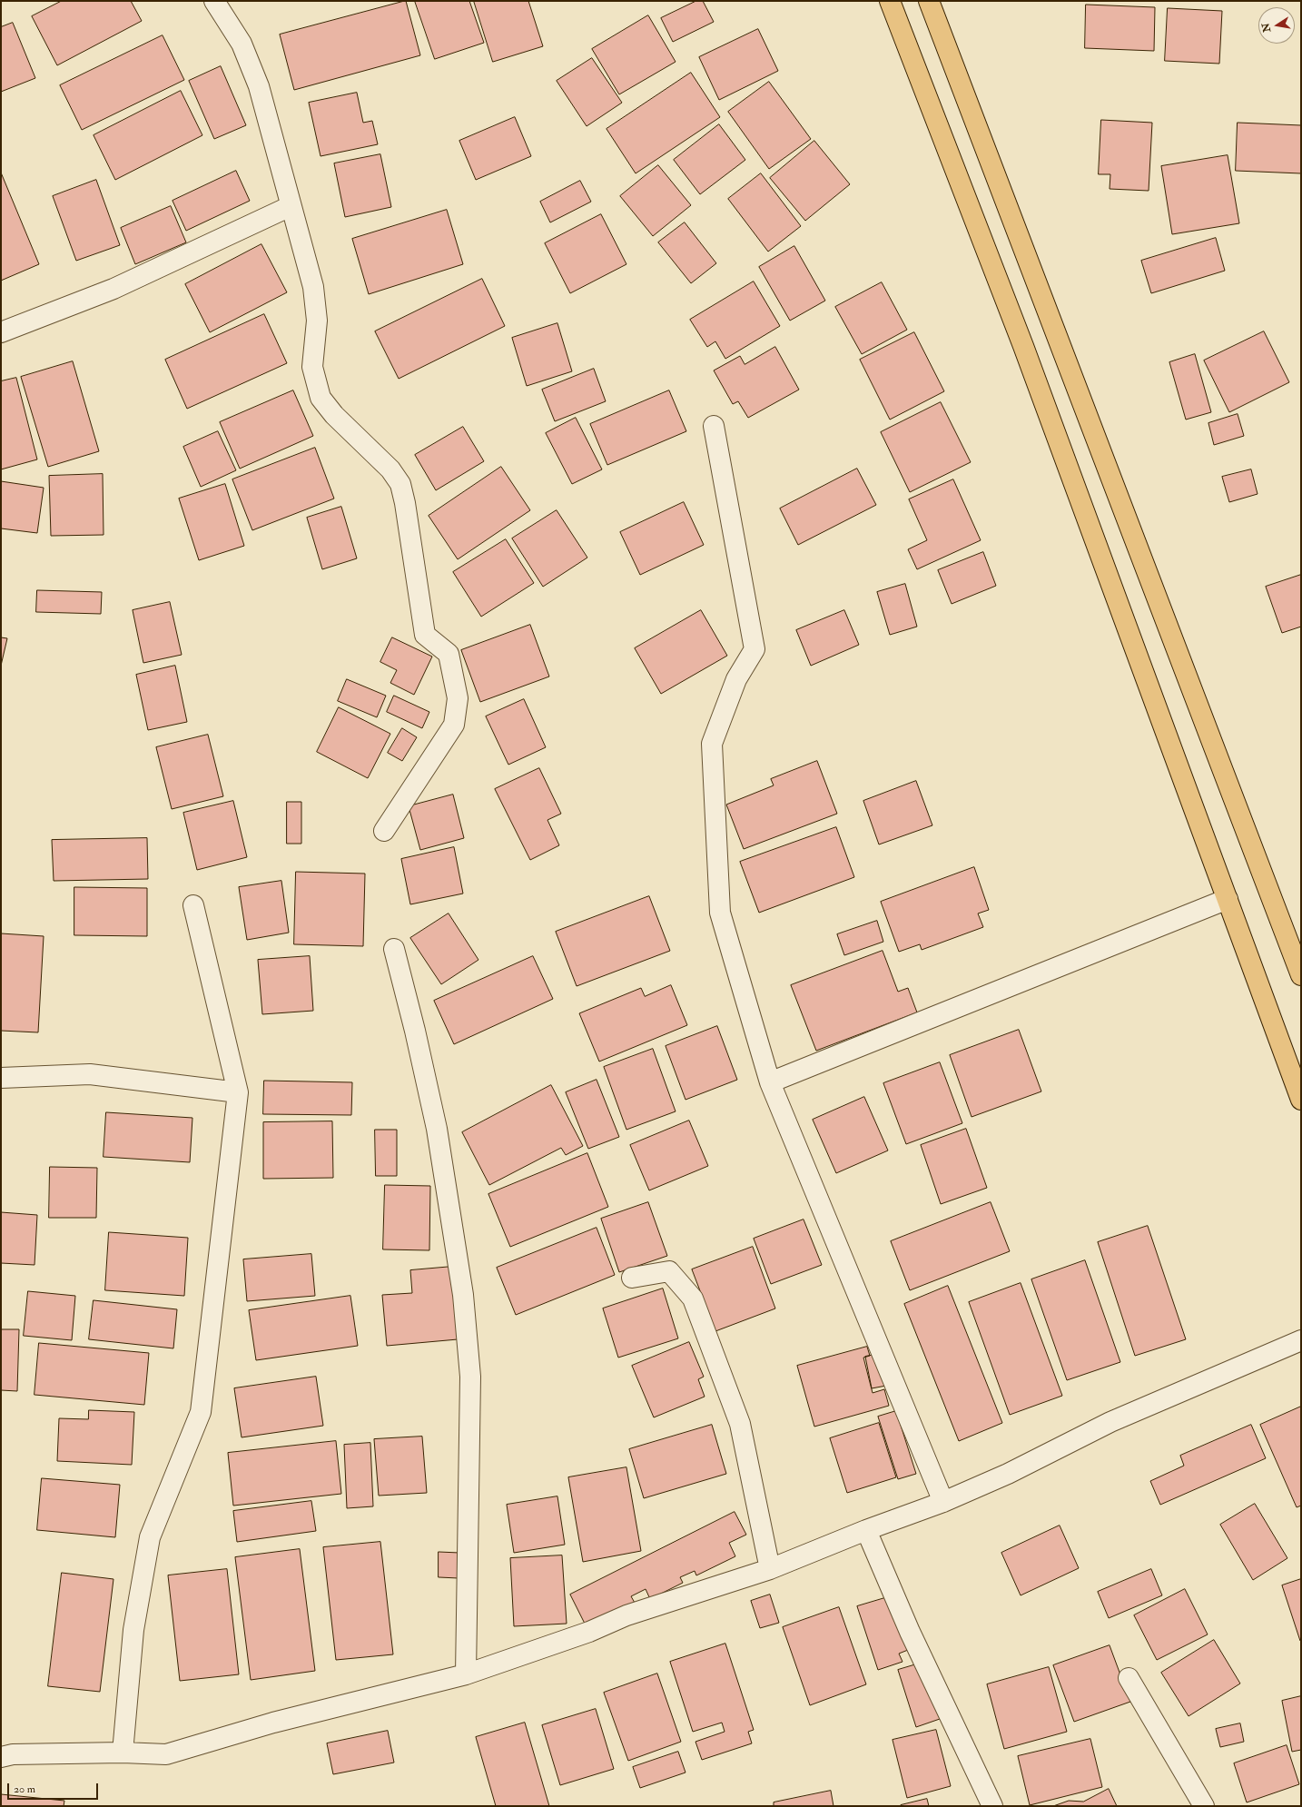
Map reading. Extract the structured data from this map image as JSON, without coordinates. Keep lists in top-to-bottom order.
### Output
{
  "scale_bar": "20 m",
  "north": "left"
}
